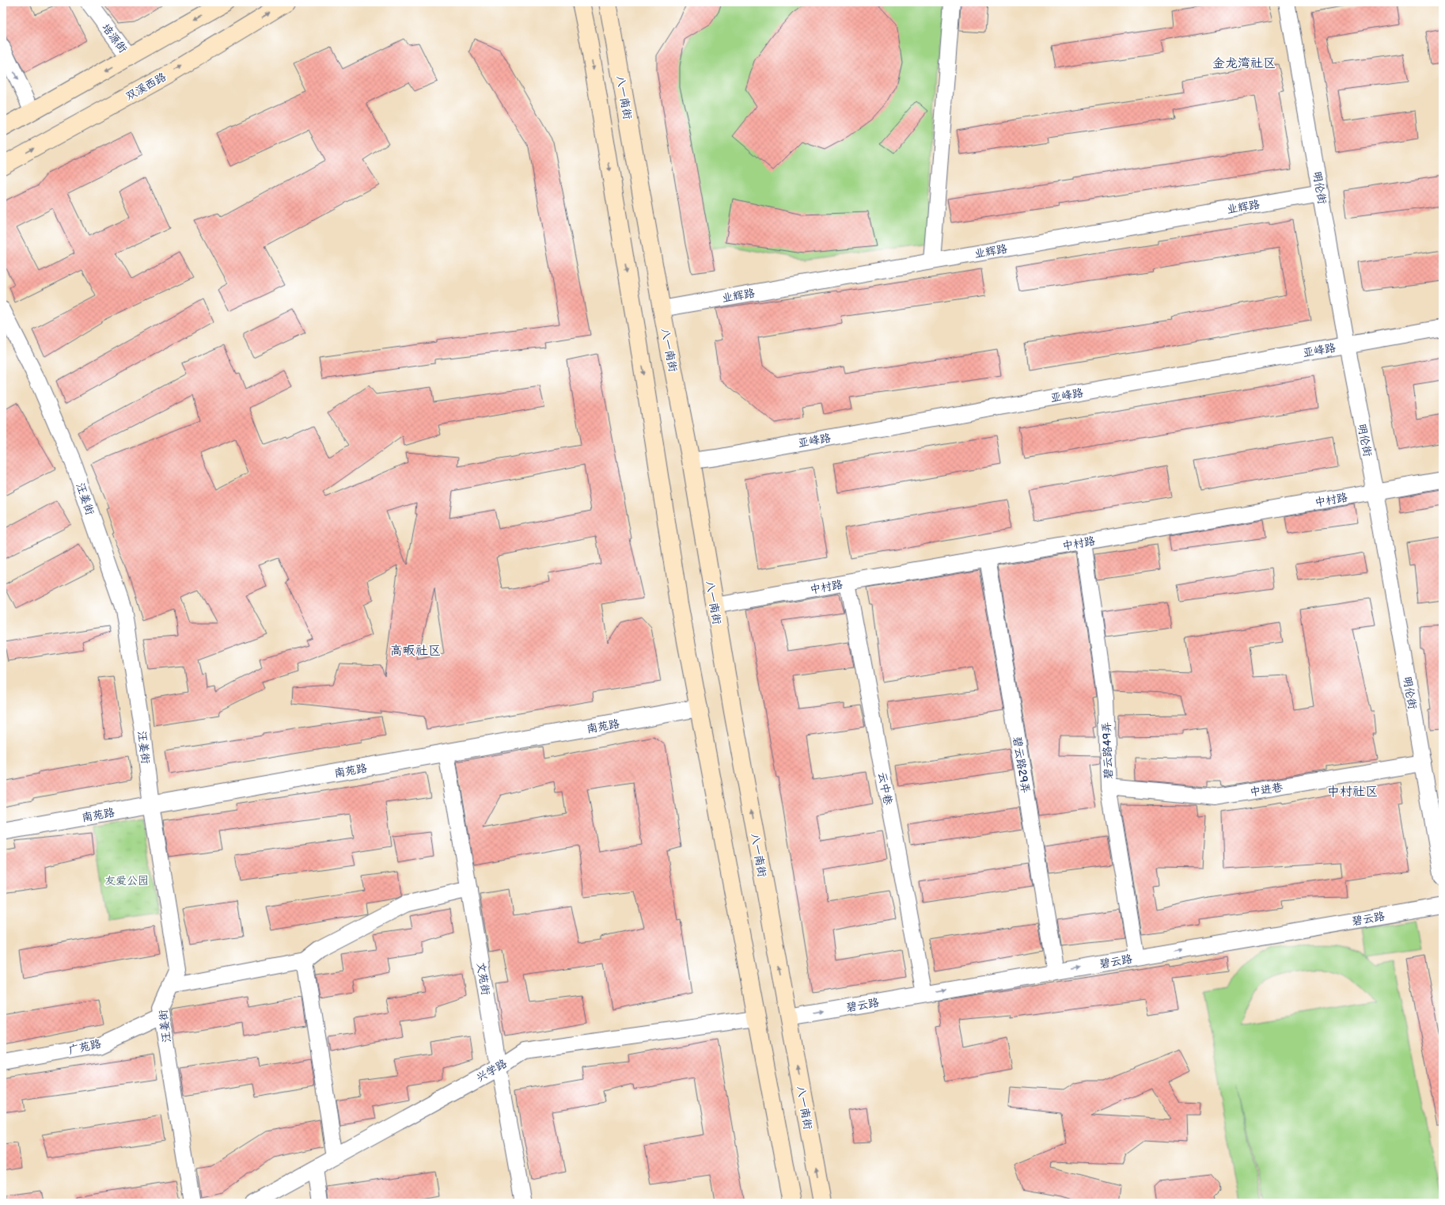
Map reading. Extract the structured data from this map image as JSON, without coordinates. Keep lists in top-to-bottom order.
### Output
{
  "streets": {
    "main road": ["双溪西路", "八一南街"],
    "street": [
      "培源街",
      "明伦街",
      "业辉路",
      "亚峰路",
      "汪姜街",
      "中村路",
      "南苑路",
      "碧云路49弄",
      "碧云路29弄",
      "云中巷",
      "中进巷",
      "碧云路",
      "文苑街",
      "广苑路",
      "兴学路"
    ]
  },
  "crossings": [
    ["八一南街", "业辉路"],
    ["八一南街", "亚峰路"],
    ["八一南街", "中村路"],
    ["八一南街", "碧云路"],
    ["明伦街", "业辉路"],
    ["明伦街", "亚峰路"],
    ["明伦街", "中村路"],
    ["明伦街", "中进巷"],
    ["汪姜街", "南苑路"],
    ["汪姜街", "广苑路"],
    ["中村路", "碧云路49弄"],
    ["中村路", "碧云路29弄"],
    ["中村路", "云中巷"],
    ["南苑路", "文苑街"],
    ["碧云路49弄", "中进巷"],
    ["碧云路49弄", "碧云路"],
    ["碧云路29弄", "碧云路"],
    ["云中巷", "碧云路"],
    ["文苑街", "兴学路"]
  ],
  "one_way": ["碧云路"],
  "districts": ["金龙湾社区", "高畈社区", "中村社区"],
  "parks": ["友爱公园"]
}
